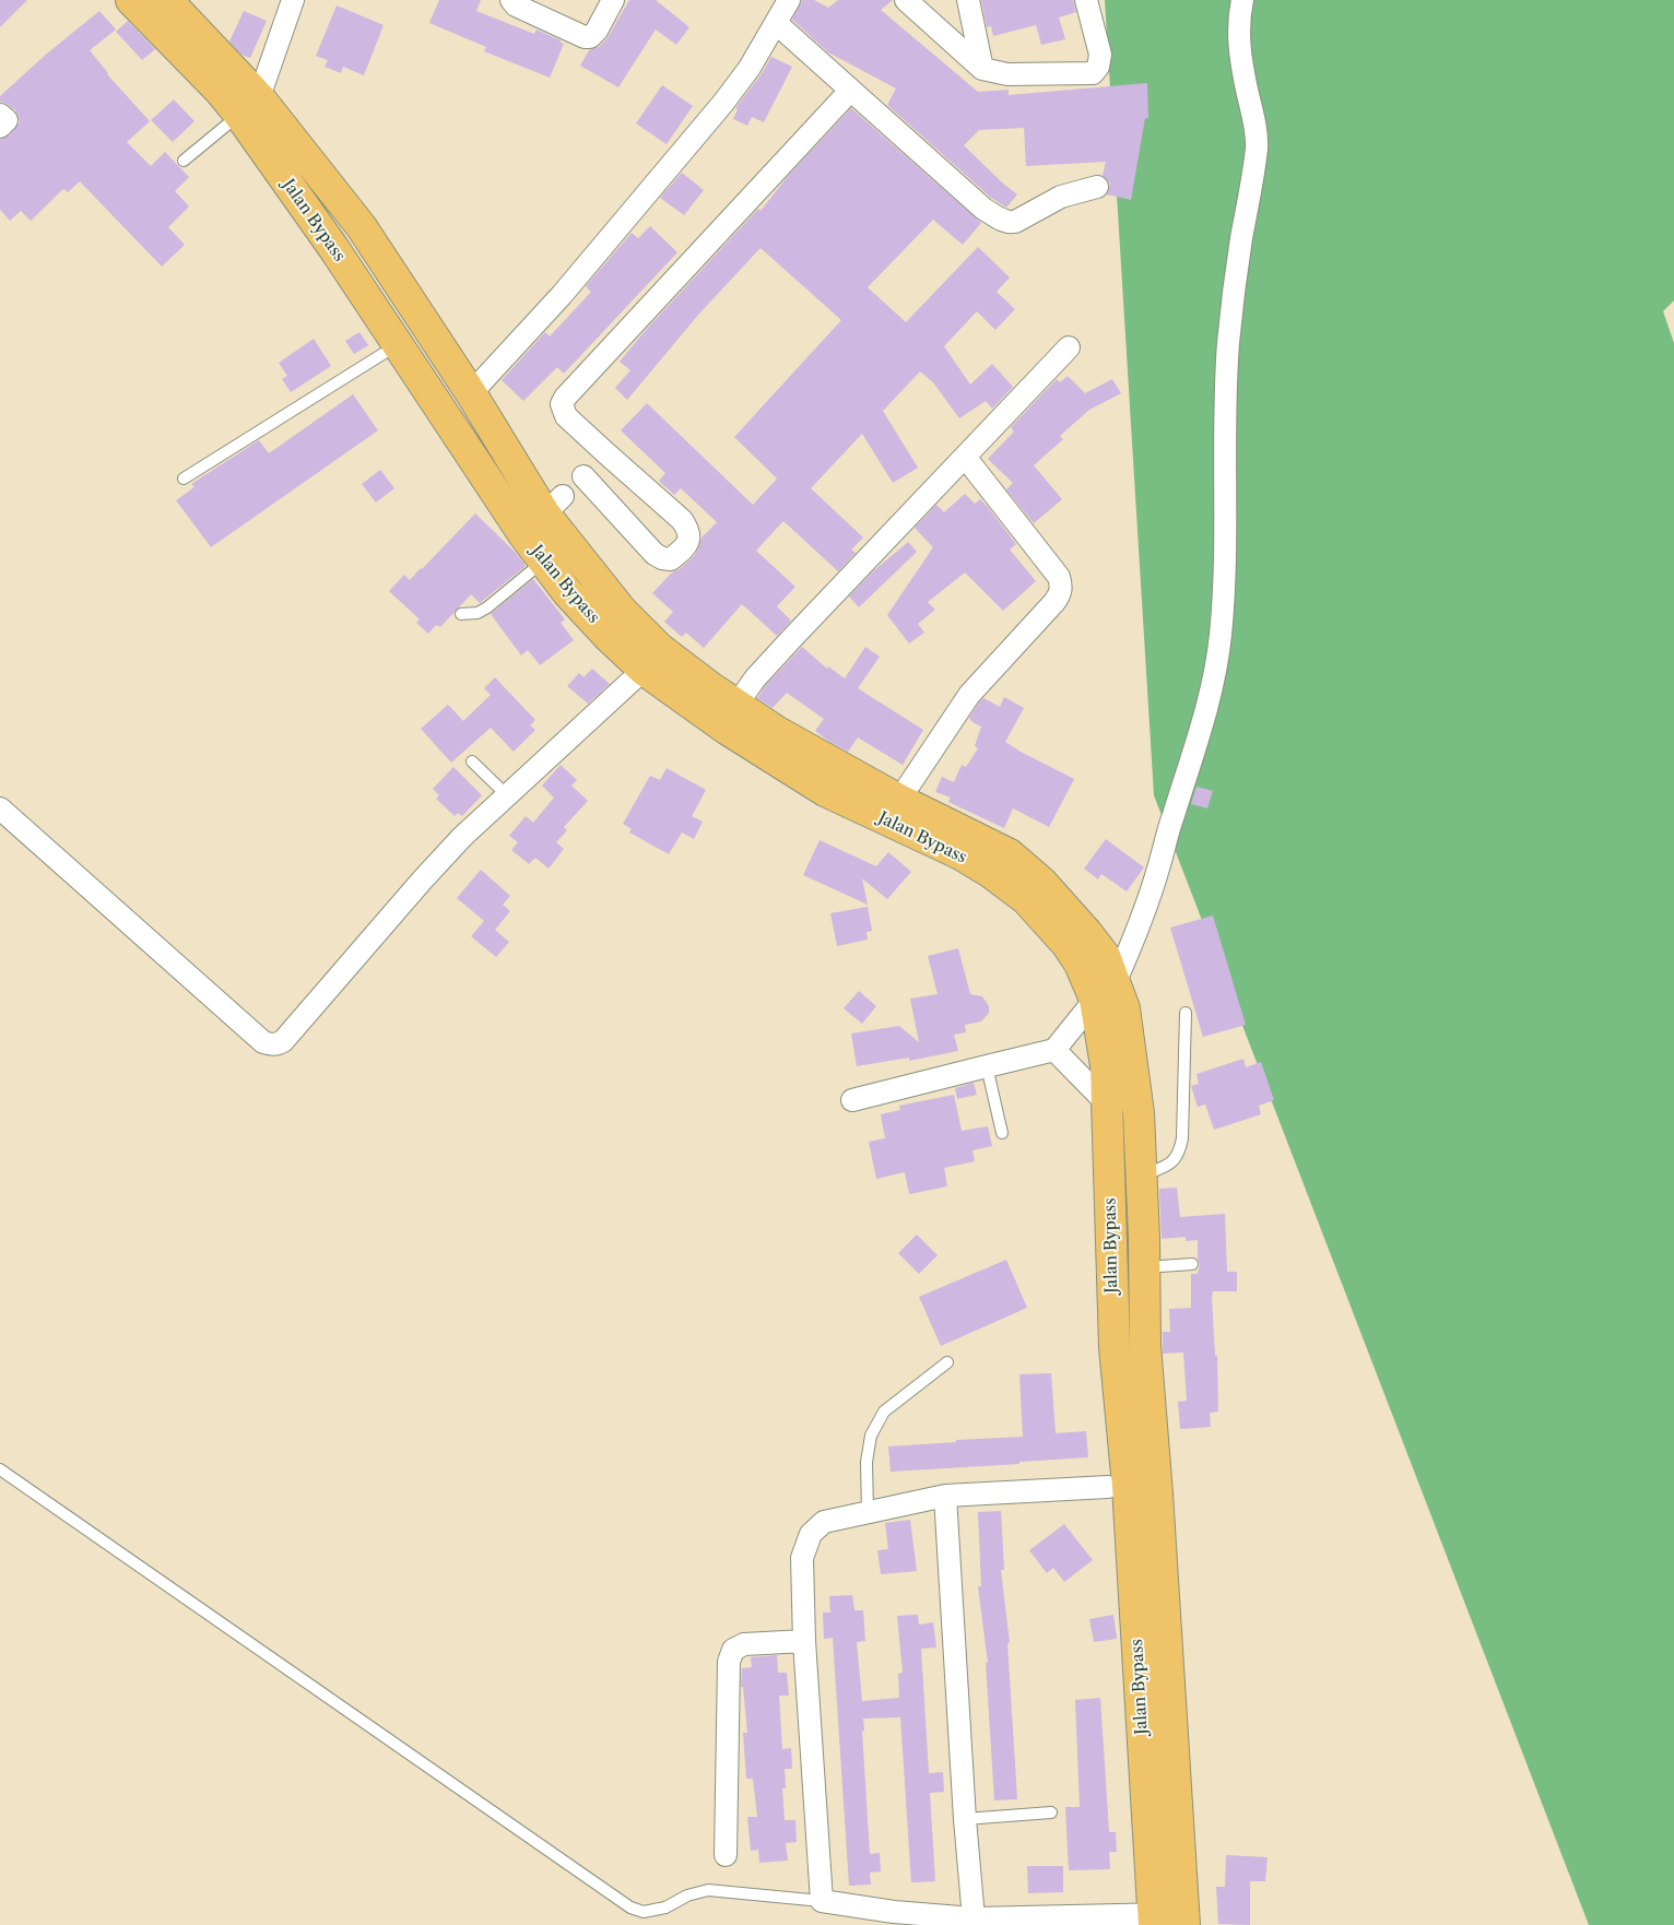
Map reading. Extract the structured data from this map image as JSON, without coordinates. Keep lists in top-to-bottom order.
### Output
{
  "streets": {
    "highway": ["Jalan Bypass"]
  }
}
